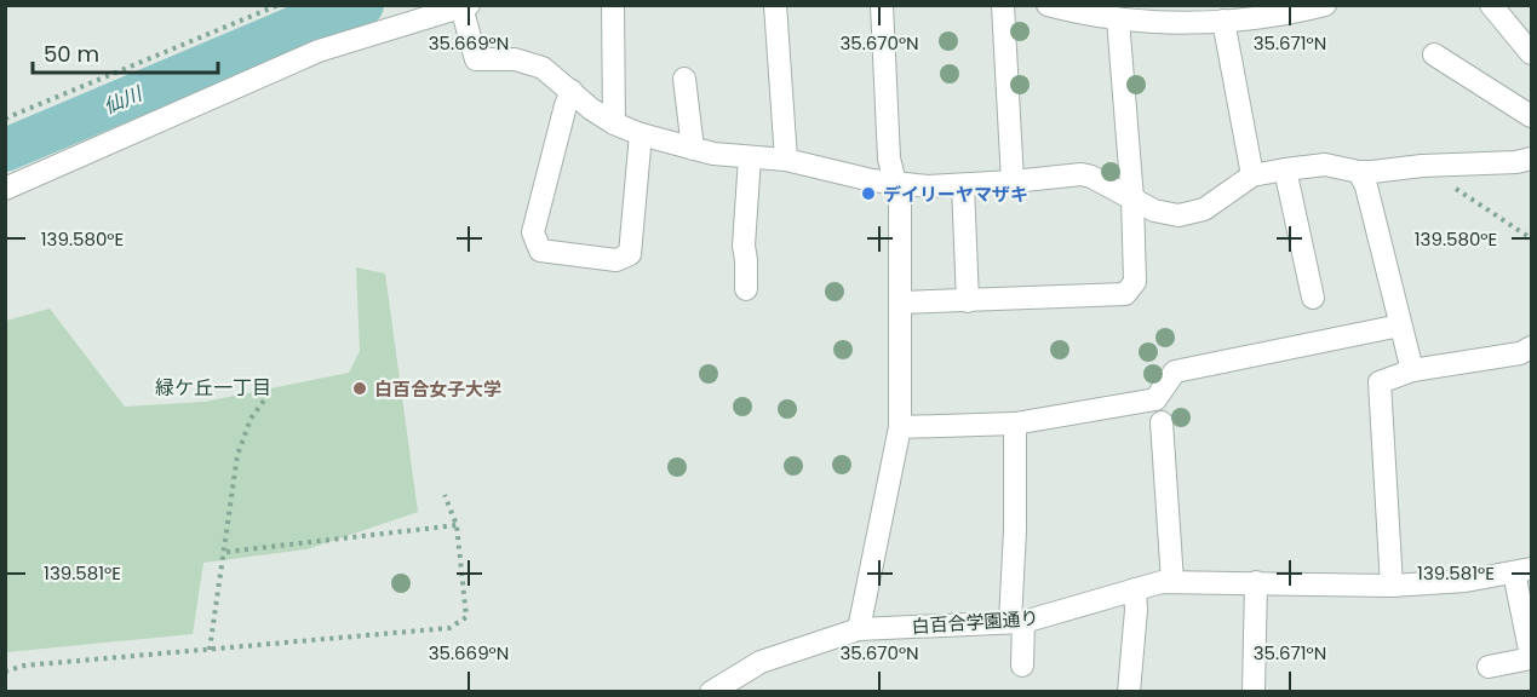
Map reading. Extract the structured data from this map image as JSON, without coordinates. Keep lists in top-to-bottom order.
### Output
{
  "streets": {
    "street": ["白百合学園通り"]
  },
  "districts": ["緑ケ丘一丁目"],
  "water": ["仙川"],
  "places": ["デイリーヤマザキ", "白百合女子大学"],
  "scale_bar": "50 m",
  "coordinates": [
    "35.669°N",
    "35.670°N",
    "35.671°N",
    "139.580°E",
    "139.581°E"
  ]
}
